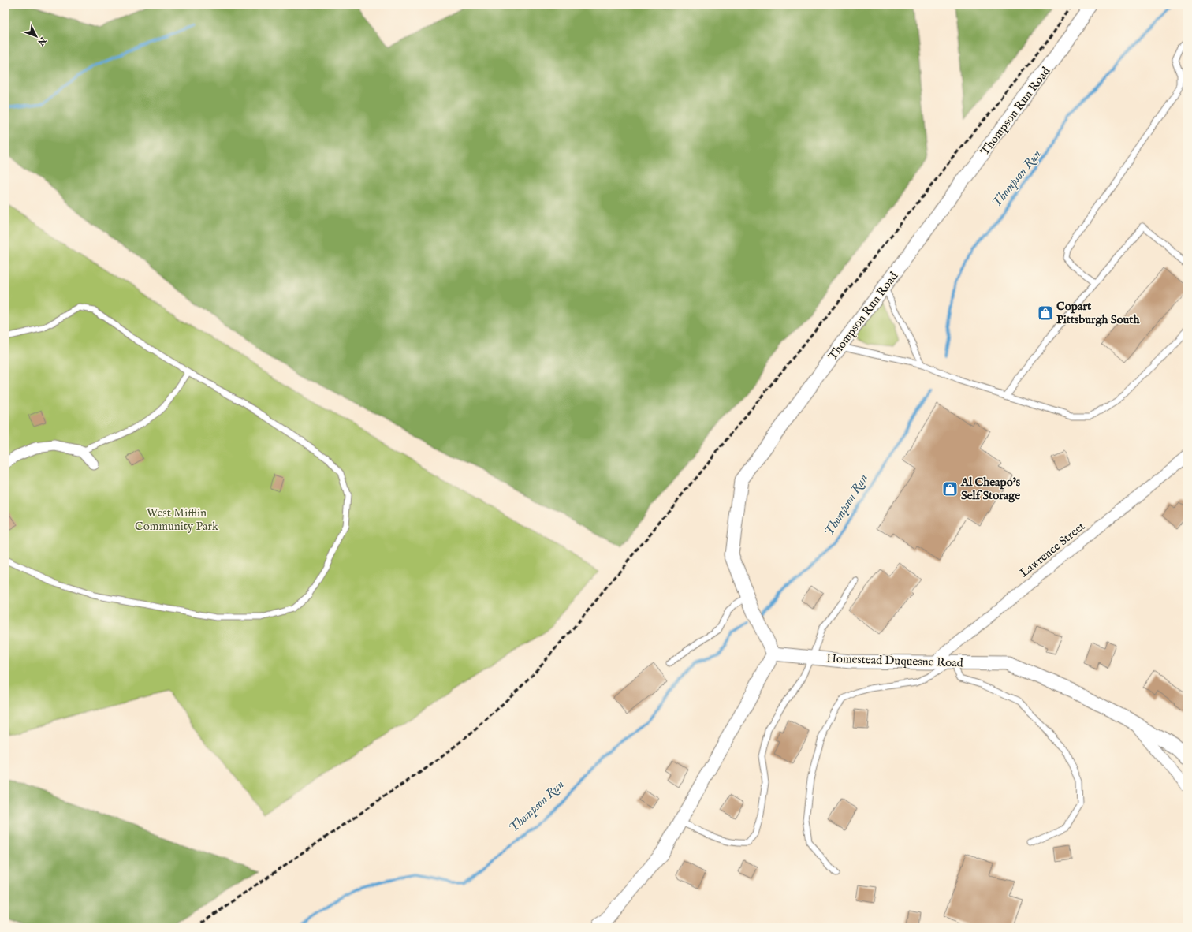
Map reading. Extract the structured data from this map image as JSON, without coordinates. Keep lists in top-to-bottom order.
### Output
{
  "streets": {
    "street": ["Thompson Run Road", "Lawrence Street", "Homestead Duquesne Road"]
  },
  "crossings": [
    ["Thompson Run Road", "Homestead Duquesne Road"],
    ["Lawrence Street", "Homestead Duquesne Road"]
  ],
  "water": ["Thompson Run"],
  "parks": ["West Mifflin Community Park"],
  "places": {
    "shop": ["Copart Pittsburgh South", "Al Cheapo's Self Storage"]
  },
  "north": "bottom right"
}
